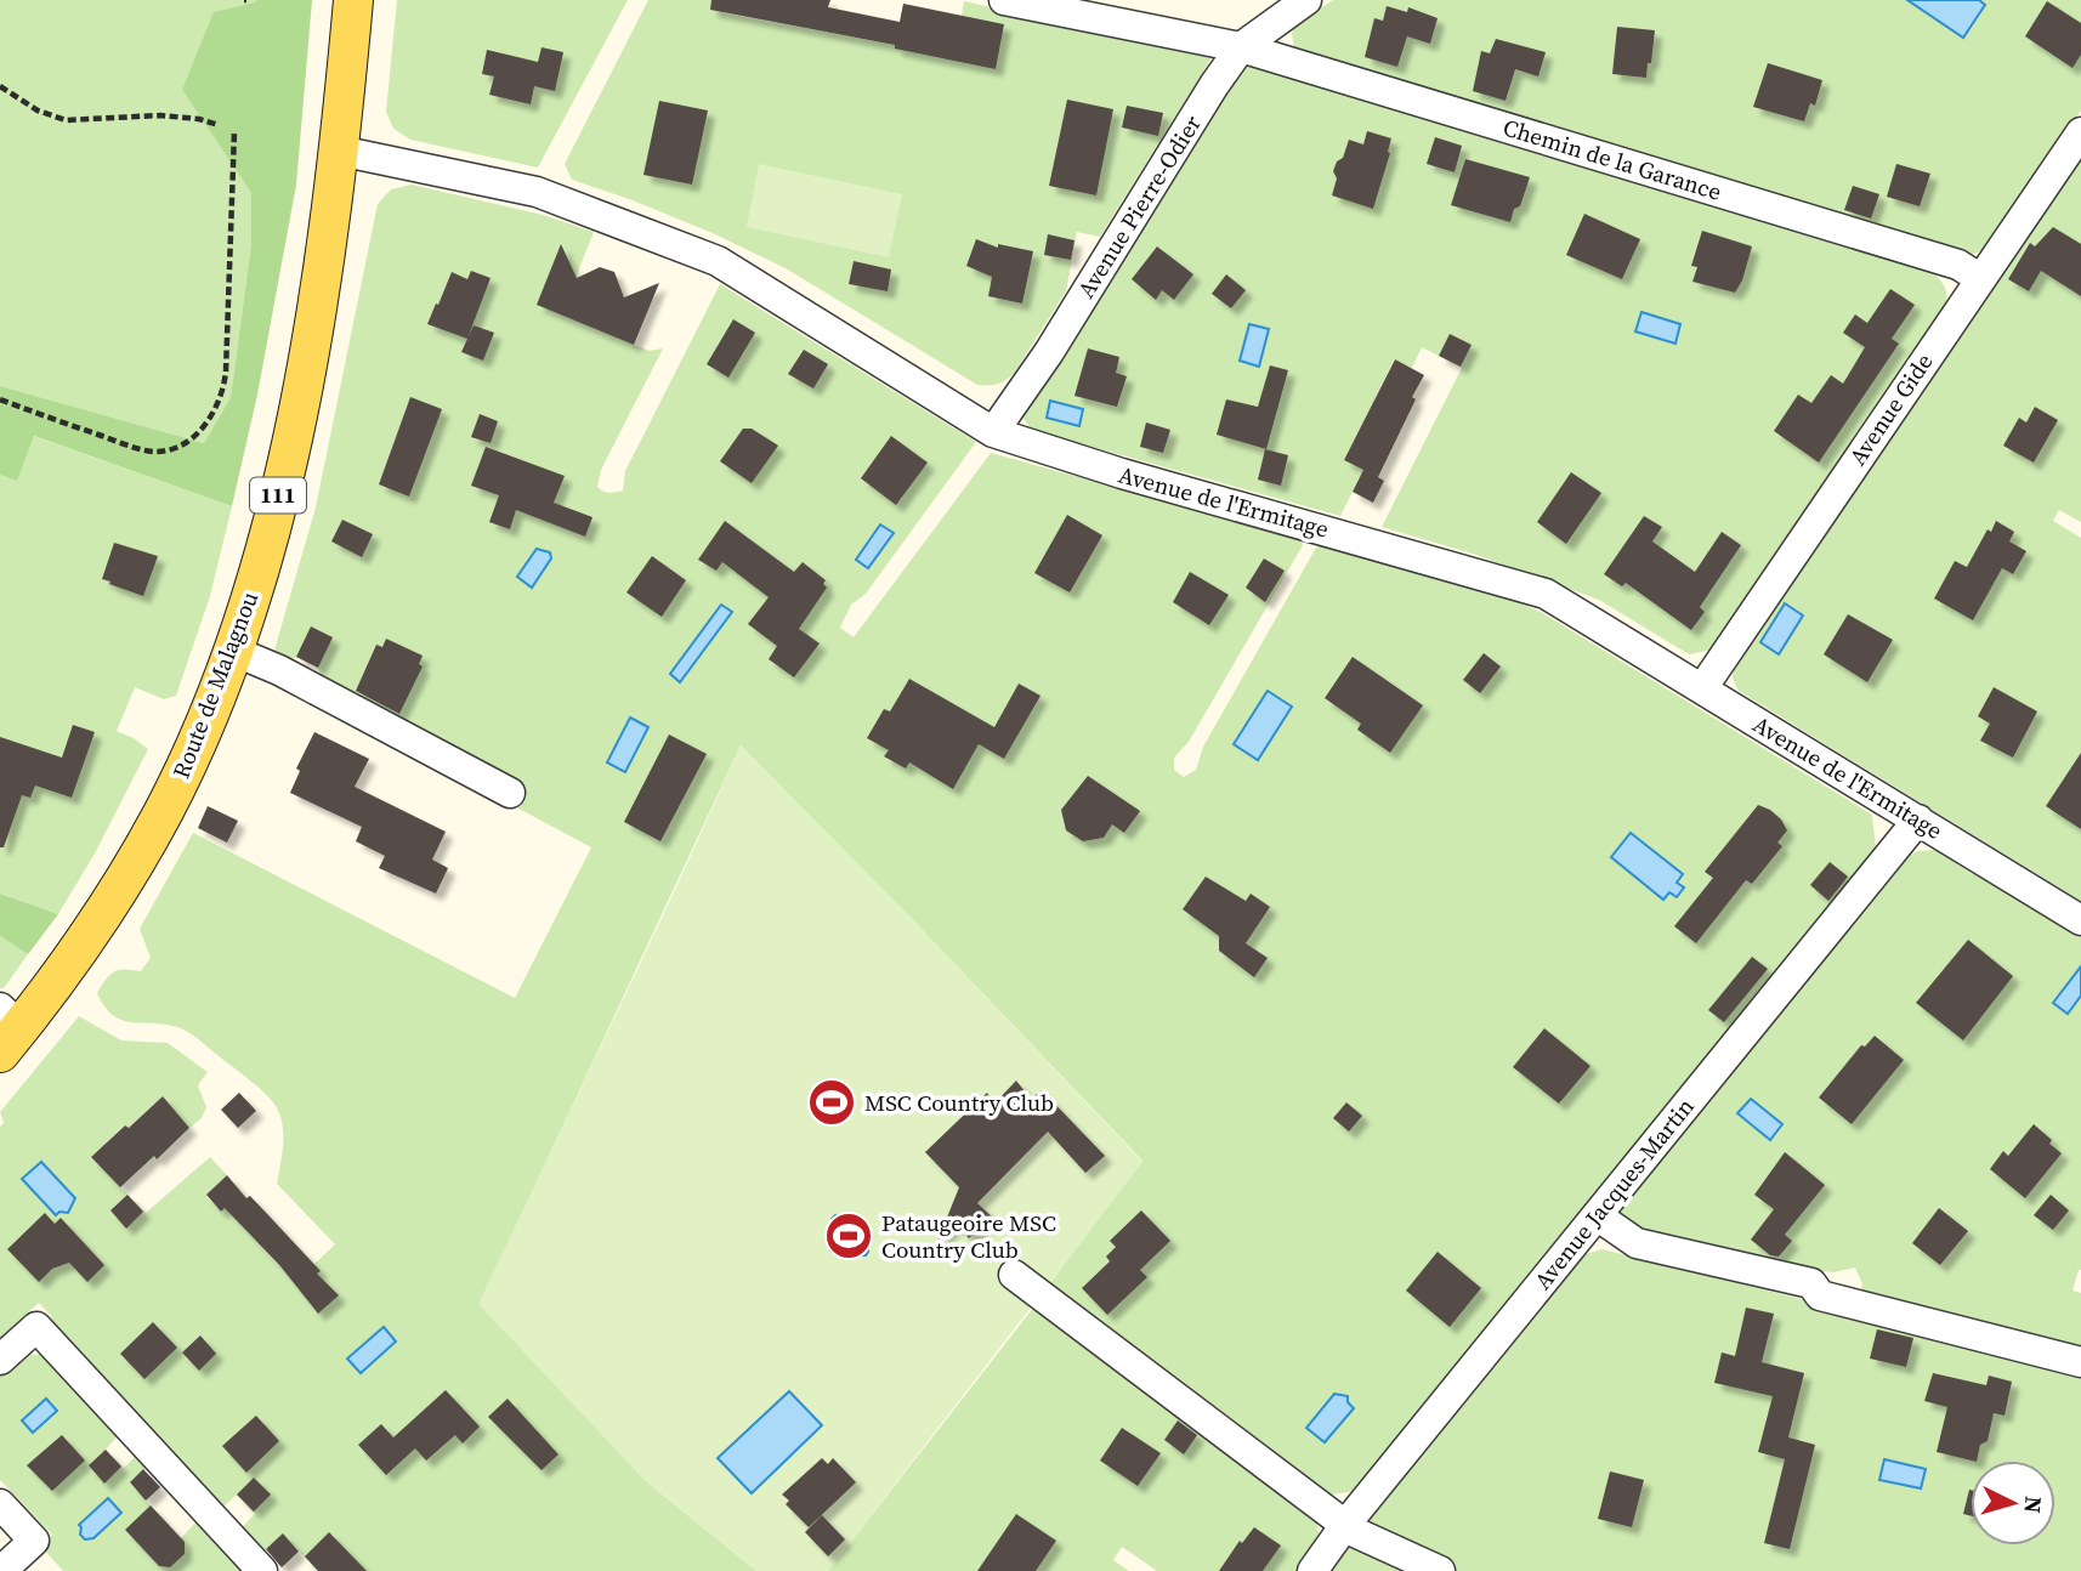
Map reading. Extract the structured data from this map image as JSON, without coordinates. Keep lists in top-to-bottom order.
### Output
{
  "streets": {
    "main road": ["111", "Route de Malagnou"],
    "street": [
      "Chemin de la Garance",
      "Avenue Pierre-Odier",
      "Avenue Gide",
      "Avenue de l'Ermitage",
      "Avenue Jacques-Martin"
    ]
  },
  "crossings": [
    ["Chemin de la Garance", "Avenue Pierre-Odier"],
    ["Chemin de la Garance", "Avenue Gide"],
    ["Avenue Pierre-Odier", "Avenue de l'Ermitage"],
    ["Avenue Gide", "Avenue de l'Ermitage"],
    ["Avenue de l'Ermitage", "Route de Malagnou"],
    ["Avenue de l'Ermitage", "Avenue Jacques-Martin"]
  ],
  "places": {
    "sports": ["MSC Country Club", "Pataugeoire MSC Country Club"]
  },
  "north": "right"
}
